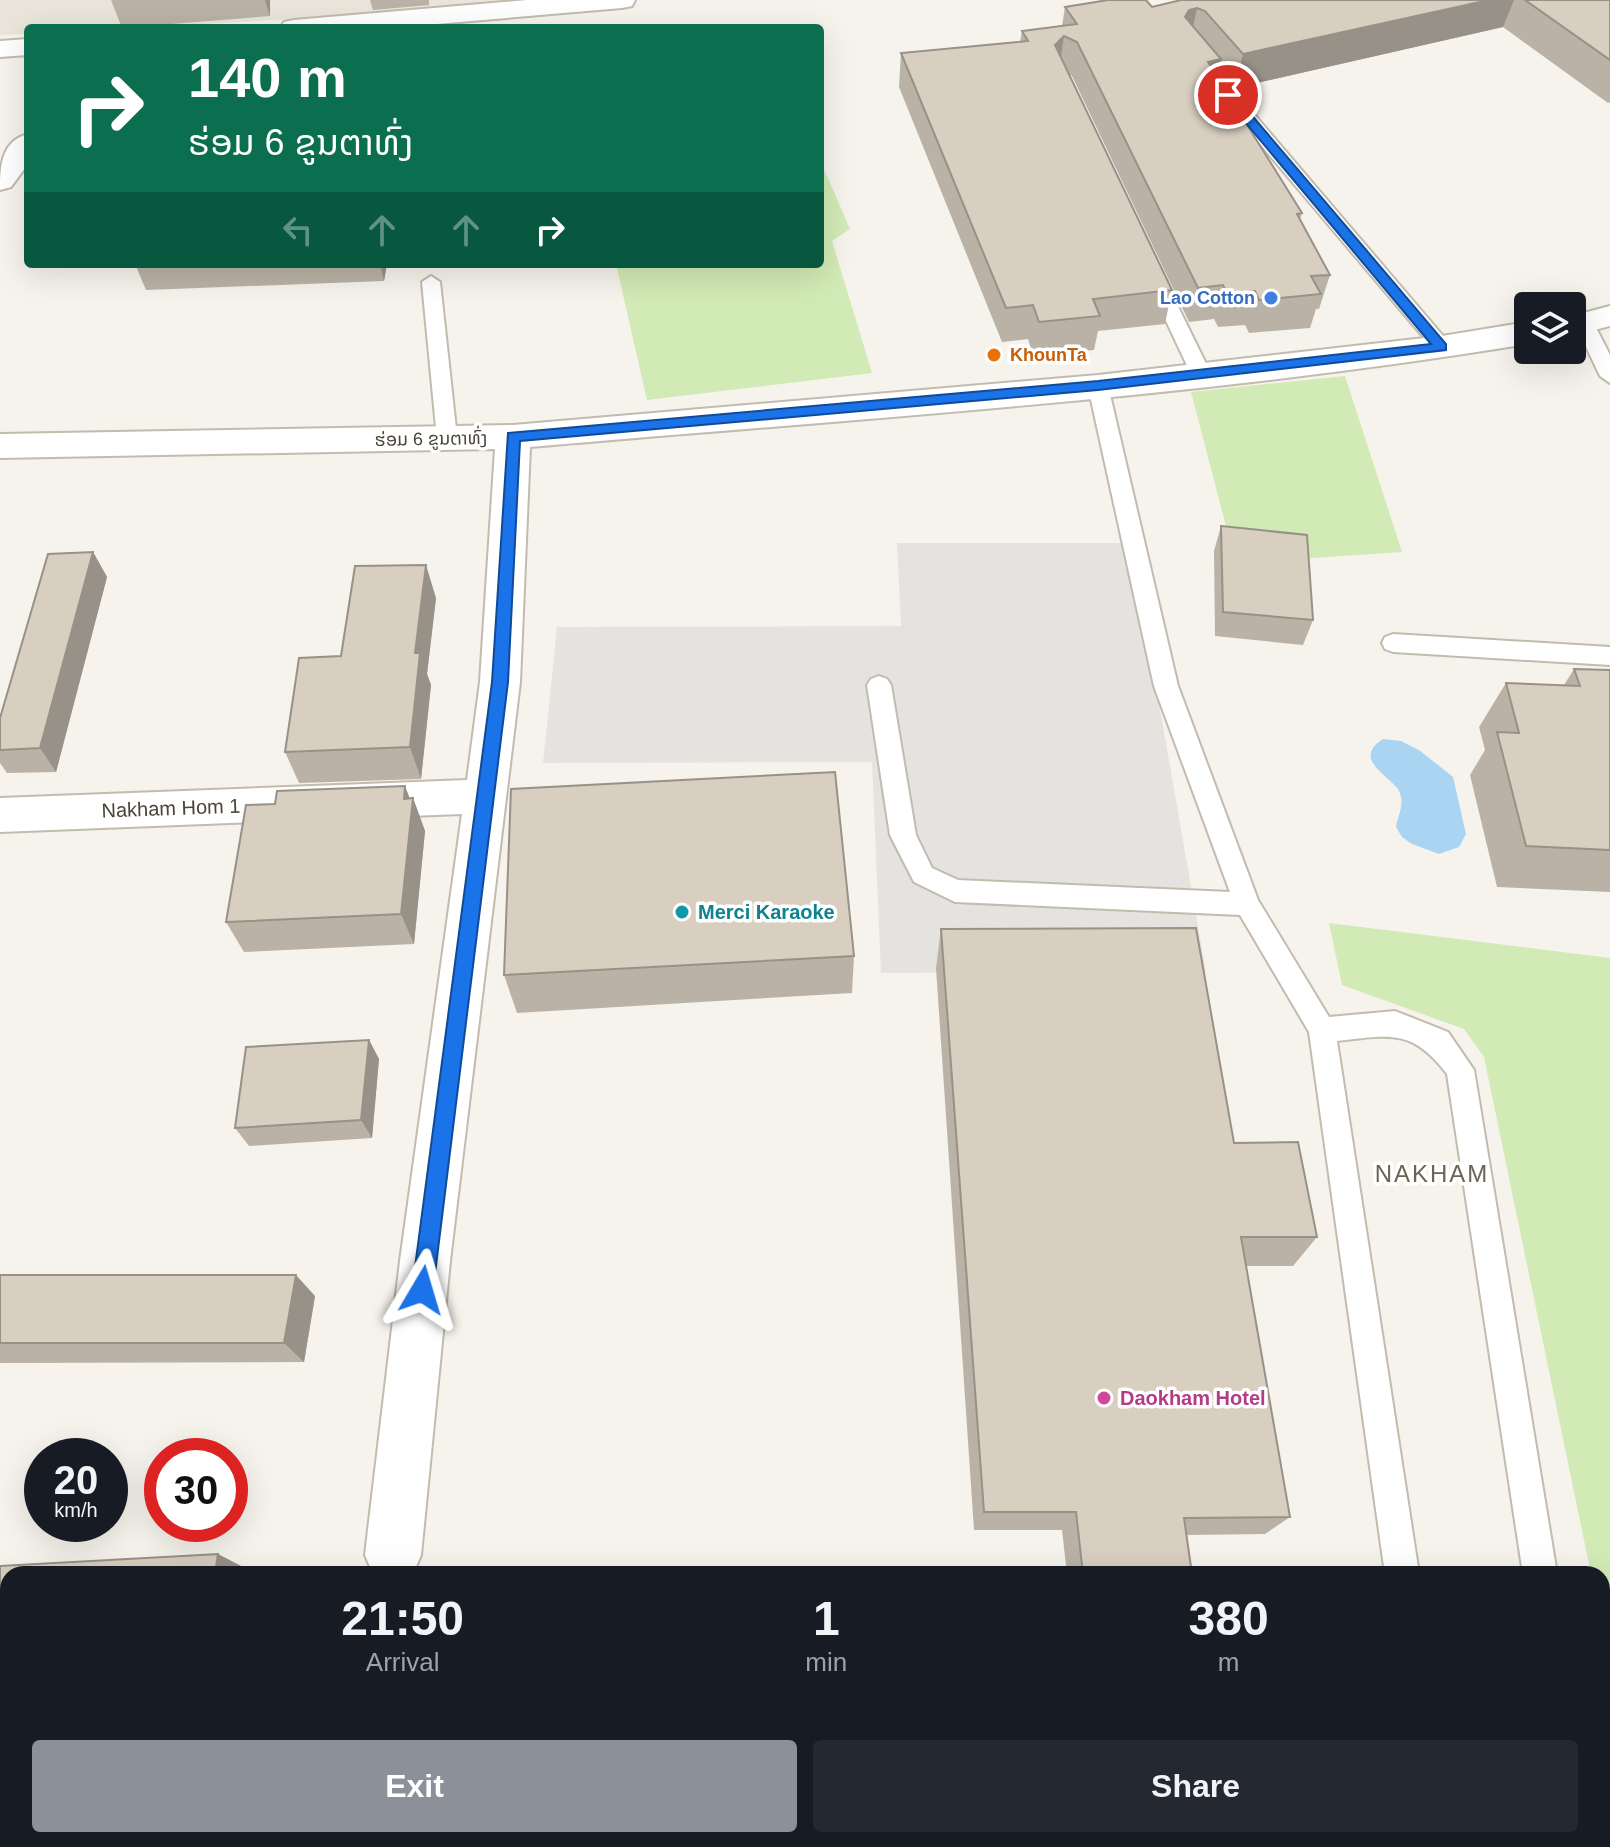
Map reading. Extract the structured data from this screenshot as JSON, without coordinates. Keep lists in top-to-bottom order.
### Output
{
  "streets": {
    "street": ["ຮ່ອມ 6 ຂູນຕາທົ່ງ", "Nakham Hom 1"]
  },
  "districts": ["NAKHAM"],
  "places": [
    "Lao Cotton",
    "KhounTa",
    "Merci Karaoke",
    "Daokham Hotel"
  ],
  "page": {
    "turn": ["140 m", "ຮ່ອມ 6 ຂູນຕາທົ່ງ"],
    "speed": "20 km/h",
    "limit": "30",
    "eta": [
      "21:50",
      "Arrival",
      "1",
      "min",
      "380",
      "m"
    ],
    "buttons": ["Exit", "Share"]
  }
}
